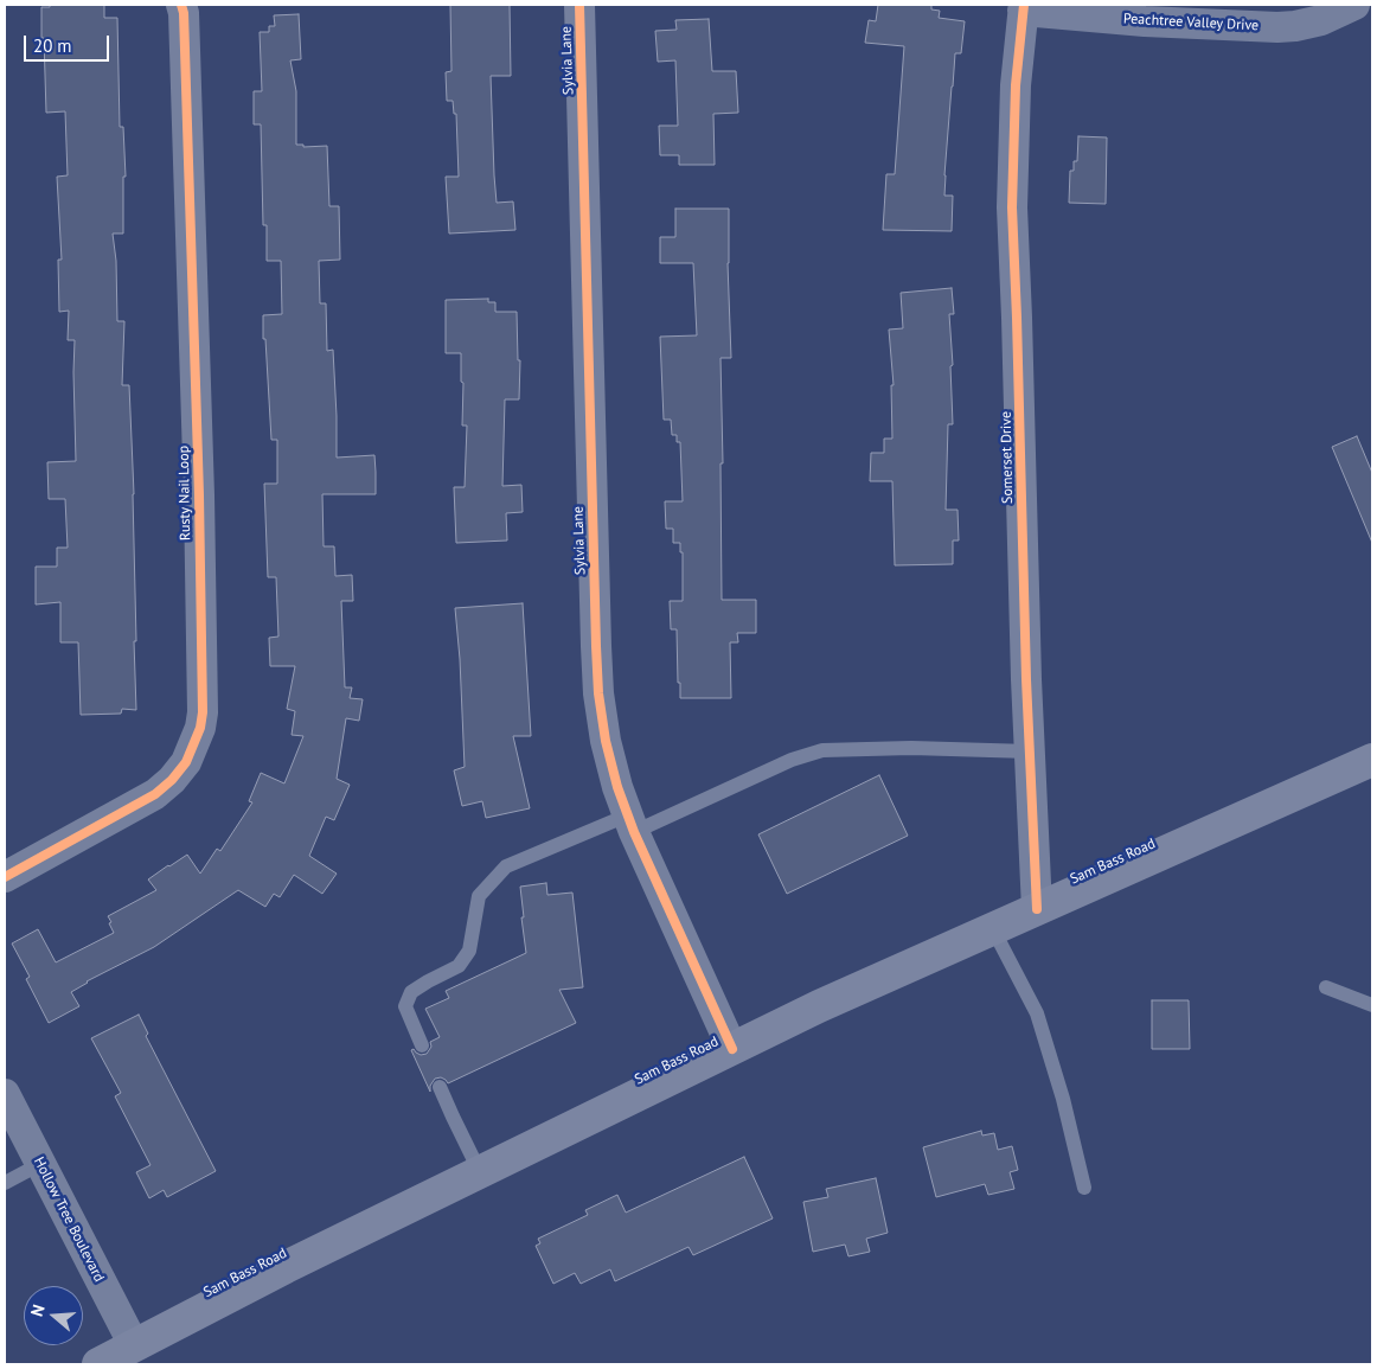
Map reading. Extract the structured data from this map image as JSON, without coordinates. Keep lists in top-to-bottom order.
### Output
{
  "streets": {
    "main road": ["Sam Bass Road"],
    "street": [
      "Peachtree Valley Drive",
      "Sylvia Lane",
      "Somerset Drive",
      "Rusty Nail Loop",
      "Hollow Tree Boulevard"
    ]
  },
  "crossings": [
    ["Peachtree Valley Drive", "Somerset Drive"],
    ["Sylvia Lane", "Sam Bass Road"],
    ["Somerset Drive", "Sam Bass Road"],
    ["Sam Bass Road", "Hollow Tree Boulevard"]
  ],
  "scale_bar": "20 m",
  "north": "left"
}
